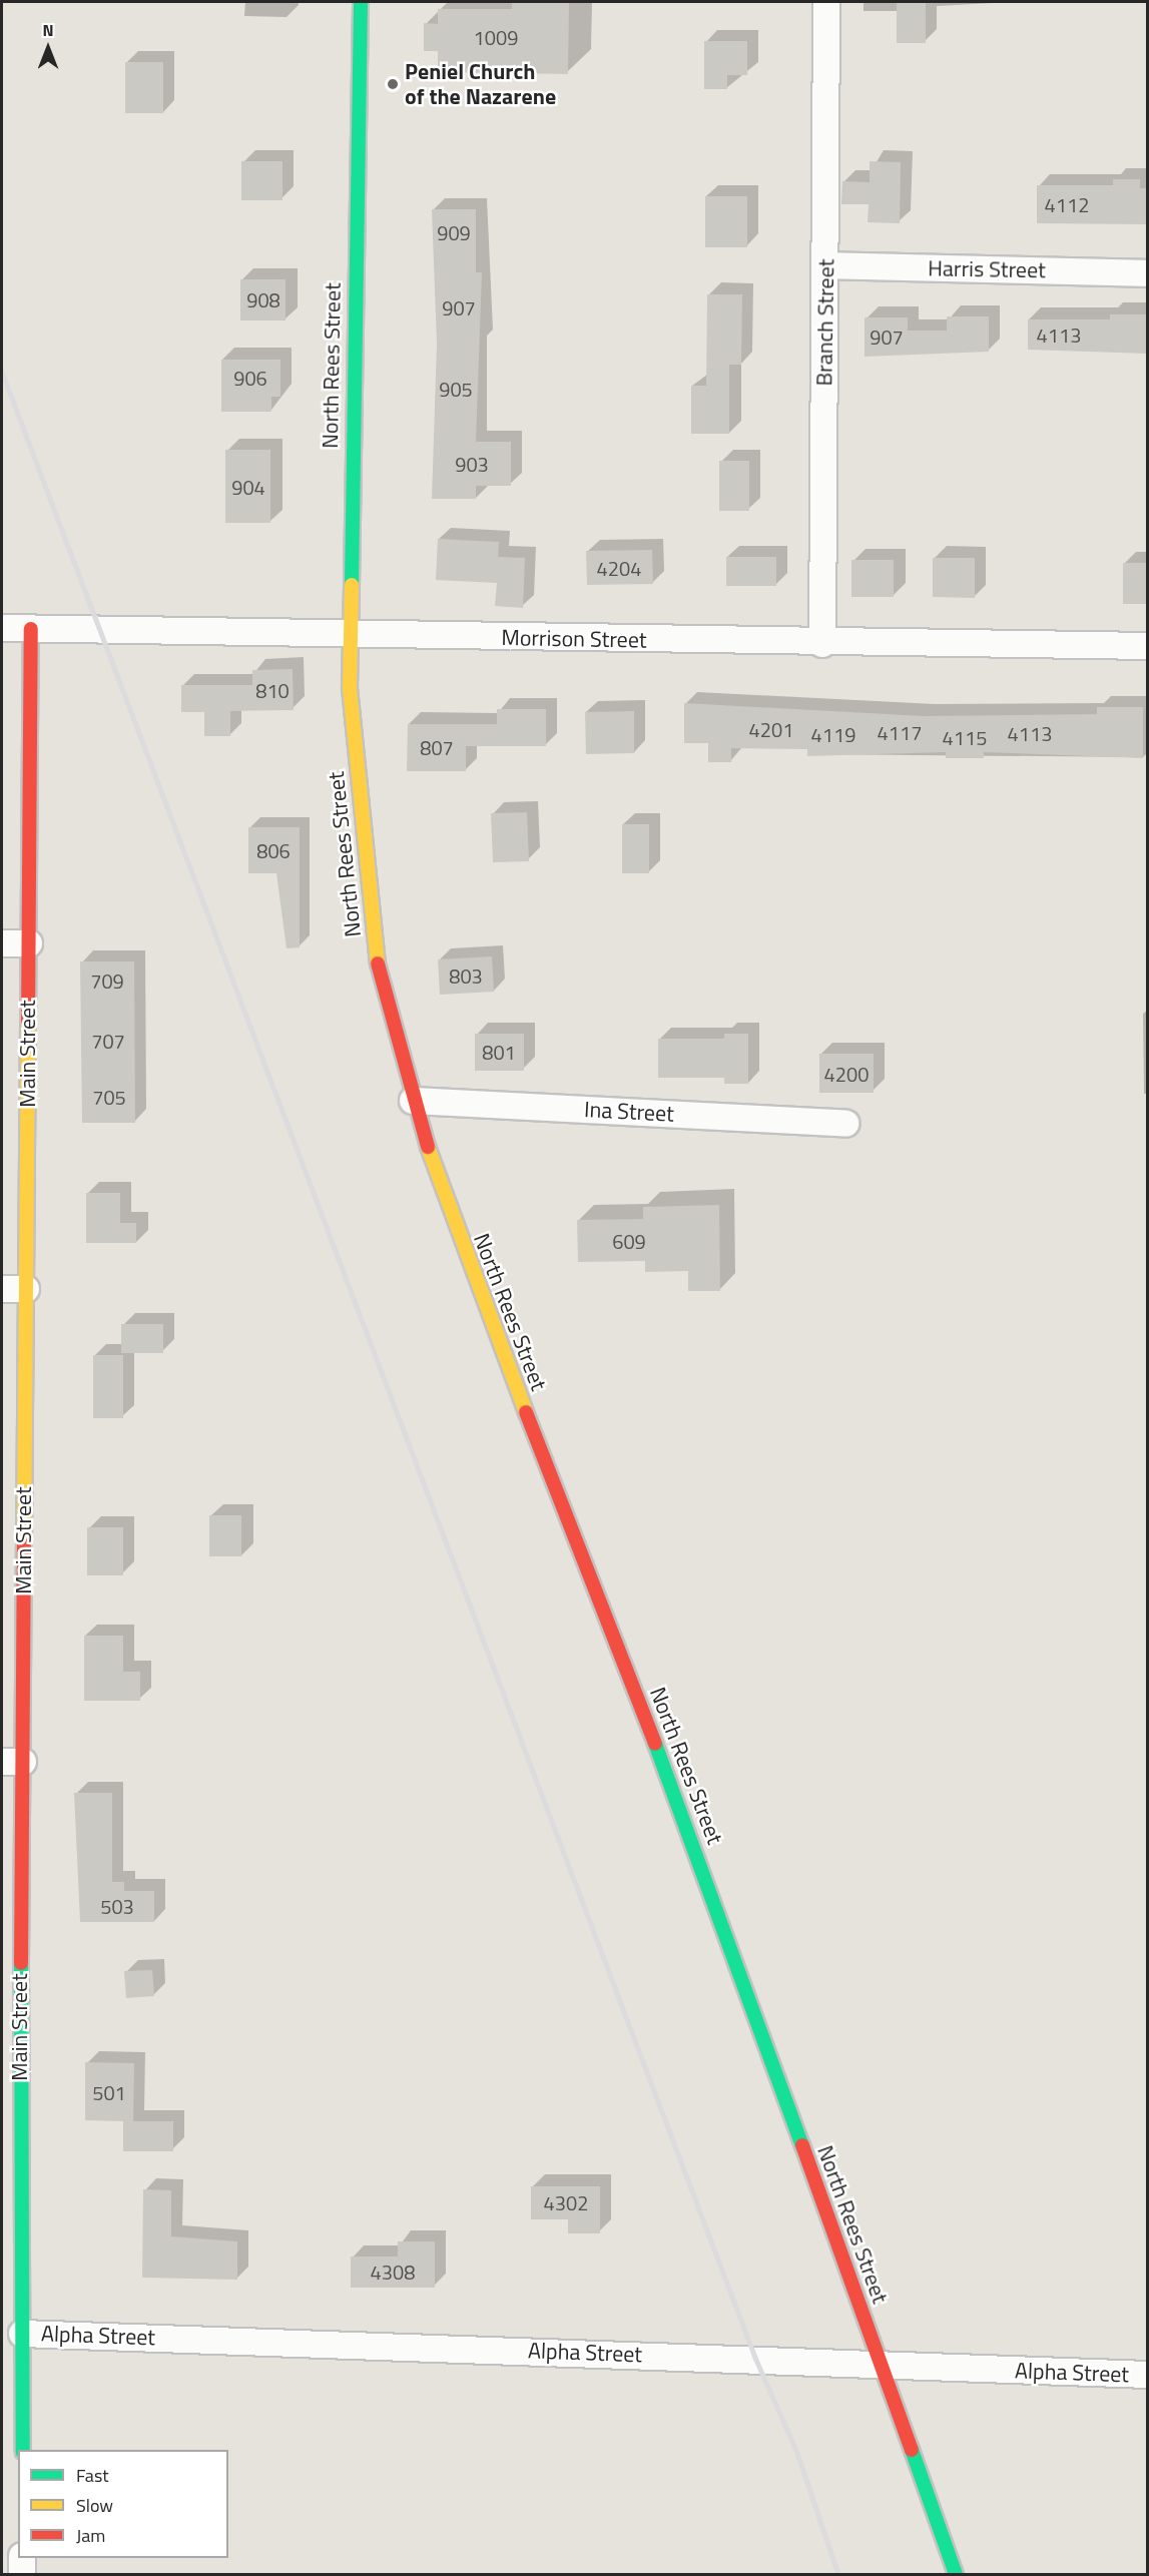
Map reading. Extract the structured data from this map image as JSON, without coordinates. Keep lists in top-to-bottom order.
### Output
{
  "streets": {
    "main road": ["North Rees Street", "Main Street"],
    "street": [
      "Harris Street",
      "Branch Street",
      "Morrison Street",
      "Ina Street",
      "Alpha Street"
    ]
  },
  "crossings": [
    ["Harris Street", "Branch Street"],
    ["Branch Street", "Morrison Street"],
    ["North Rees Street", "Morrison Street"],
    ["North Rees Street", "Ina Street"],
    ["North Rees Street", "Alpha Street"],
    ["Morrison Street", "Main Street"],
    ["Main Street", "Alpha Street"]
  ],
  "places": ["Peniel Church of the Nazarene"],
  "house_numbers": [
    "1009",
    "4112",
    "909",
    "908",
    "907",
    "4113",
    "907",
    "906",
    "905",
    "903",
    "904",
    "4204",
    "810",
    "4201",
    "4117",
    "4113",
    "4119",
    "4115",
    "807",
    "806",
    "803",
    "709",
    "707",
    "801",
    "4200",
    "705",
    "609",
    "503",
    "501",
    "4302",
    "4308"
  ],
  "legend": ["Fast", "Slow", "Jam"],
  "north": "top"
}
